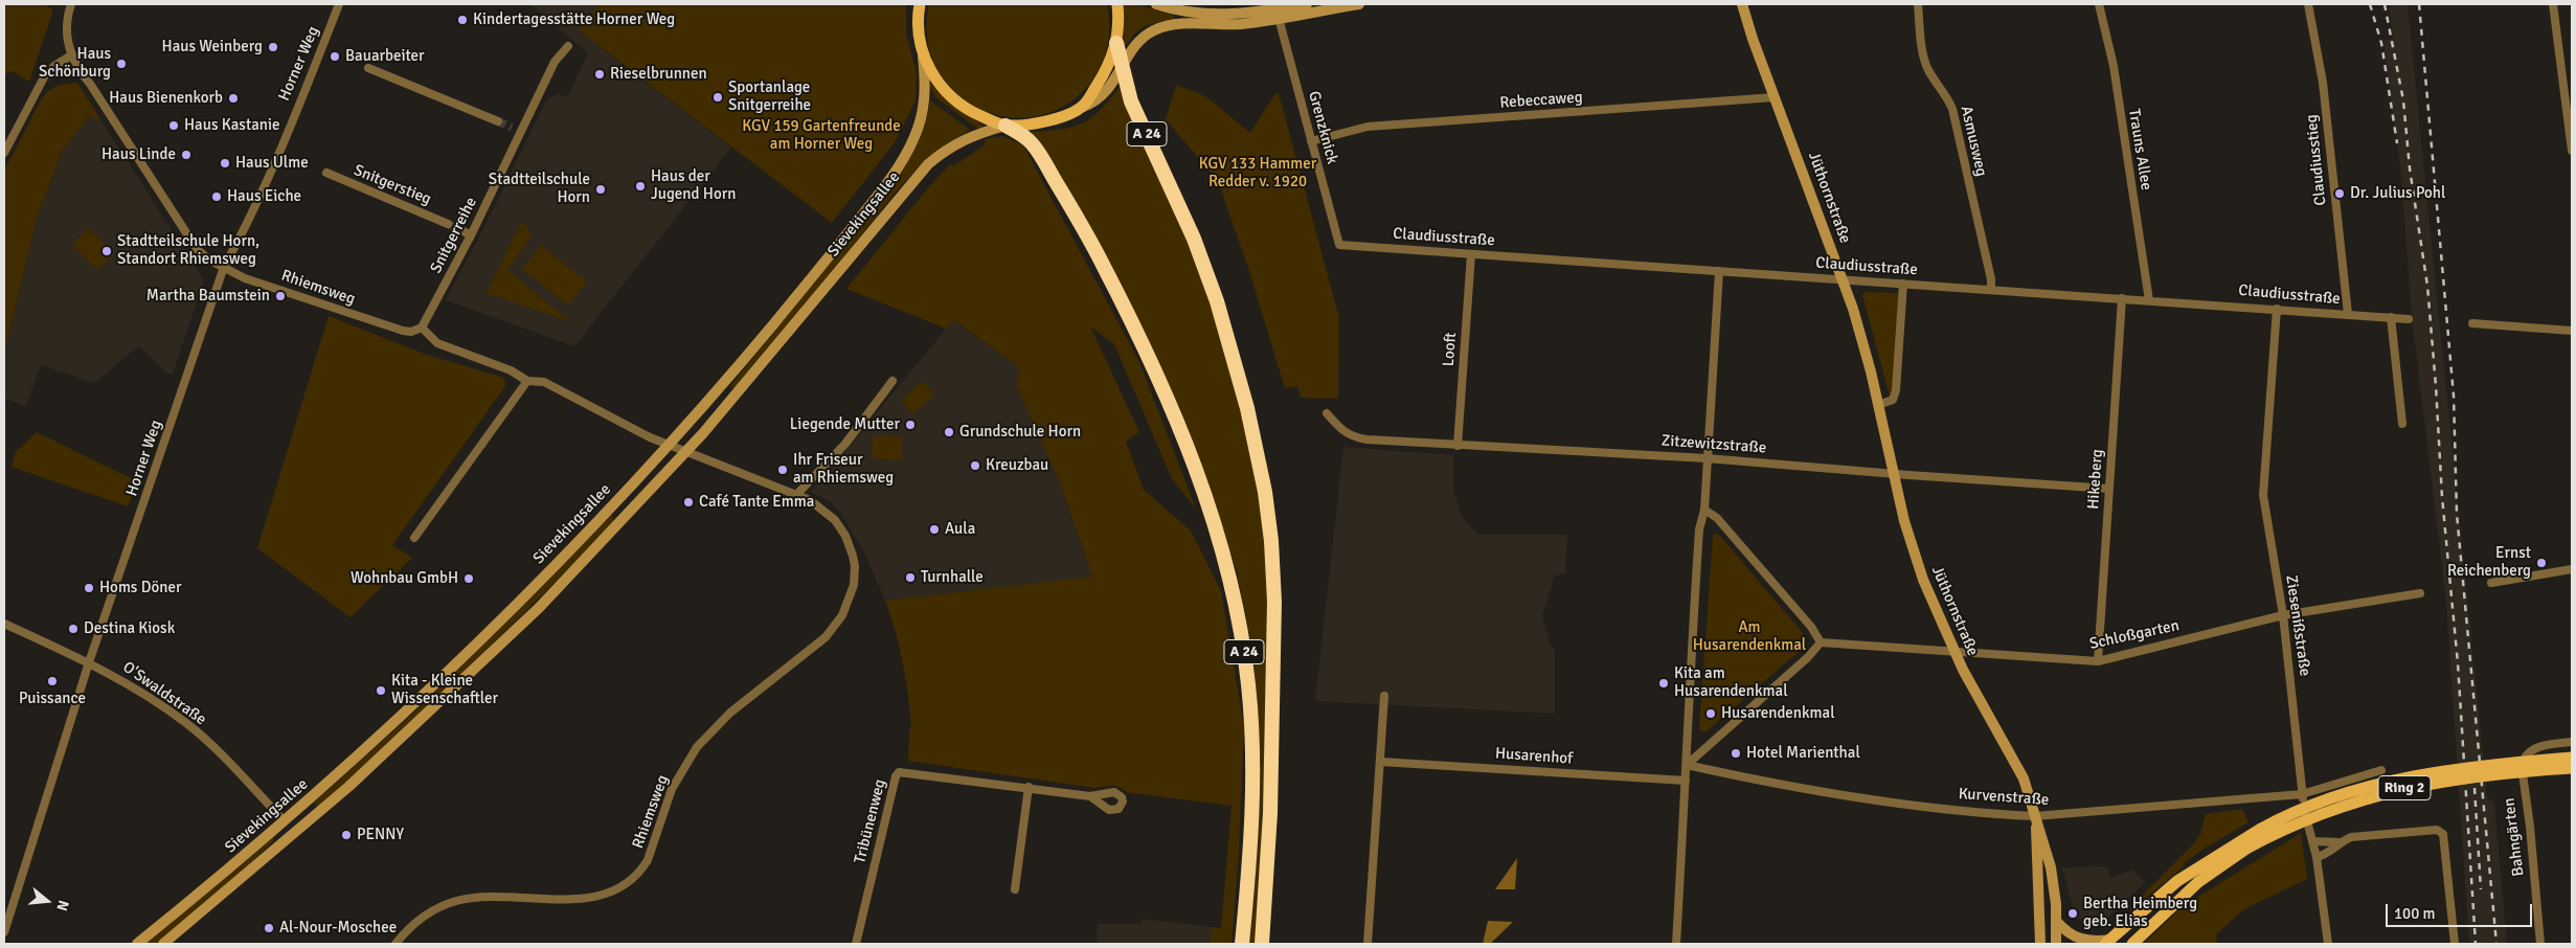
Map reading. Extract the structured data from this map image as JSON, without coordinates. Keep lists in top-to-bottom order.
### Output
{
  "streets": {
    "highway": ["A 24"],
    "main road": ["Jüthornstraße", "Sievekingsallee", "Ring 2"],
    "street": [
      "Horner Weg",
      "Rebeccaweg",
      "Grenzknick",
      "Asmusweg",
      "Trauns Allee",
      "Claudiusstieg",
      "Snitgerstieg",
      "Snitgerreihe",
      "Claudiusstraße",
      "Rhiemsweg",
      "Looft",
      "Zitzewitzstraße",
      "Hikeberg",
      "Ziesenißstraße",
      "Schloßgarten",
      "O'Swaldstraße",
      "Husarenhof",
      "Kurvenstraße",
      "Tribünenweg",
      "Bahngärten"
    ]
  },
  "crossings": [
    ["Horner Weg", "Rhiemsweg"],
    ["Horner Weg", "O'Swaldstraße"],
    ["Rebeccaweg", "Grenzknick"],
    ["Rebeccaweg", "Jüthornstraße"],
    ["Grenzknick", "Claudiusstraße"],
    ["A 24", "Sievekingsallee"],
    ["Asmusweg", "Claudiusstraße"],
    ["Trauns Allee", "Claudiusstraße"],
    ["Claudiusstieg", "Claudiusstraße"],
    ["Jüthornstraße", "Claudiusstraße"],
    ["Jüthornstraße", "Zitzewitzstraße"],
    ["Jüthornstraße", "Schloßgarten"],
    ["Jüthornstraße", "Kurvenstraße"],
    ["Sievekingsallee", "Rhiemsweg"],
    ["Sievekingsallee", "O'Swaldstraße"],
    ["Snitgerreihe", "Rhiemsweg"],
    ["Claudiusstraße", "Looft"],
    ["Claudiusstraße", "Hikeberg"],
    ["Claudiusstraße", "Ziesenißstraße"],
    ["Looft", "Zitzewitzstraße"],
    ["Zitzewitzstraße", "Hikeberg"],
    ["Hikeberg", "Schloßgarten"],
    ["Ziesenißstraße", "Schloßgarten"],
    ["Ziesenißstraße", "Kurvenstraße"]
  ],
  "parks": ["KGV 159 Gartenfreunde am Horner Weg", "KGV 133 Hammer Redder v. 1920", "Am Husarendenkmal"],
  "places": [
    "Kindertagesstätte Horner Weg",
    "Haus Weinberg",
    "Bauarbeiter",
    "Haus Schönburg",
    "Rieselbrunnen",
    "Sportanlage Snitgerreihe",
    "Haus Bienenkorb",
    "Haus Kastanie",
    "Haus Linde",
    "Haus Ulme",
    "Haus der Jugend Horn",
    "Stadtteilschule Horn",
    "Dr. Julius Pohl",
    "Haus Eiche",
    "Stadtteilschule Horn, Standort Rhiemsweg",
    "Martha Baumstein",
    "Liegende Mutter",
    "Grundschule Horn",
    "Kreuzbau",
    "Ihr Friseur am Rhiemsweg",
    "Café Tante Emma",
    "Aula",
    "Ernst Reichenberg",
    "Turnhalle",
    "Wohnbau GmbH",
    "Homs Döner",
    "Destina Kiosk",
    "Puissance",
    "Kita am Husarendenkmal",
    "Kita - Kleine Wissenschaftler",
    "Husarendenkmal",
    "Hotel Marienthal",
    "PENNY",
    "Bertha Heimberg geb. Elias",
    "Al-Nour-Moschee"
  ],
  "scale_bar": "100 m",
  "north": "right"
}
